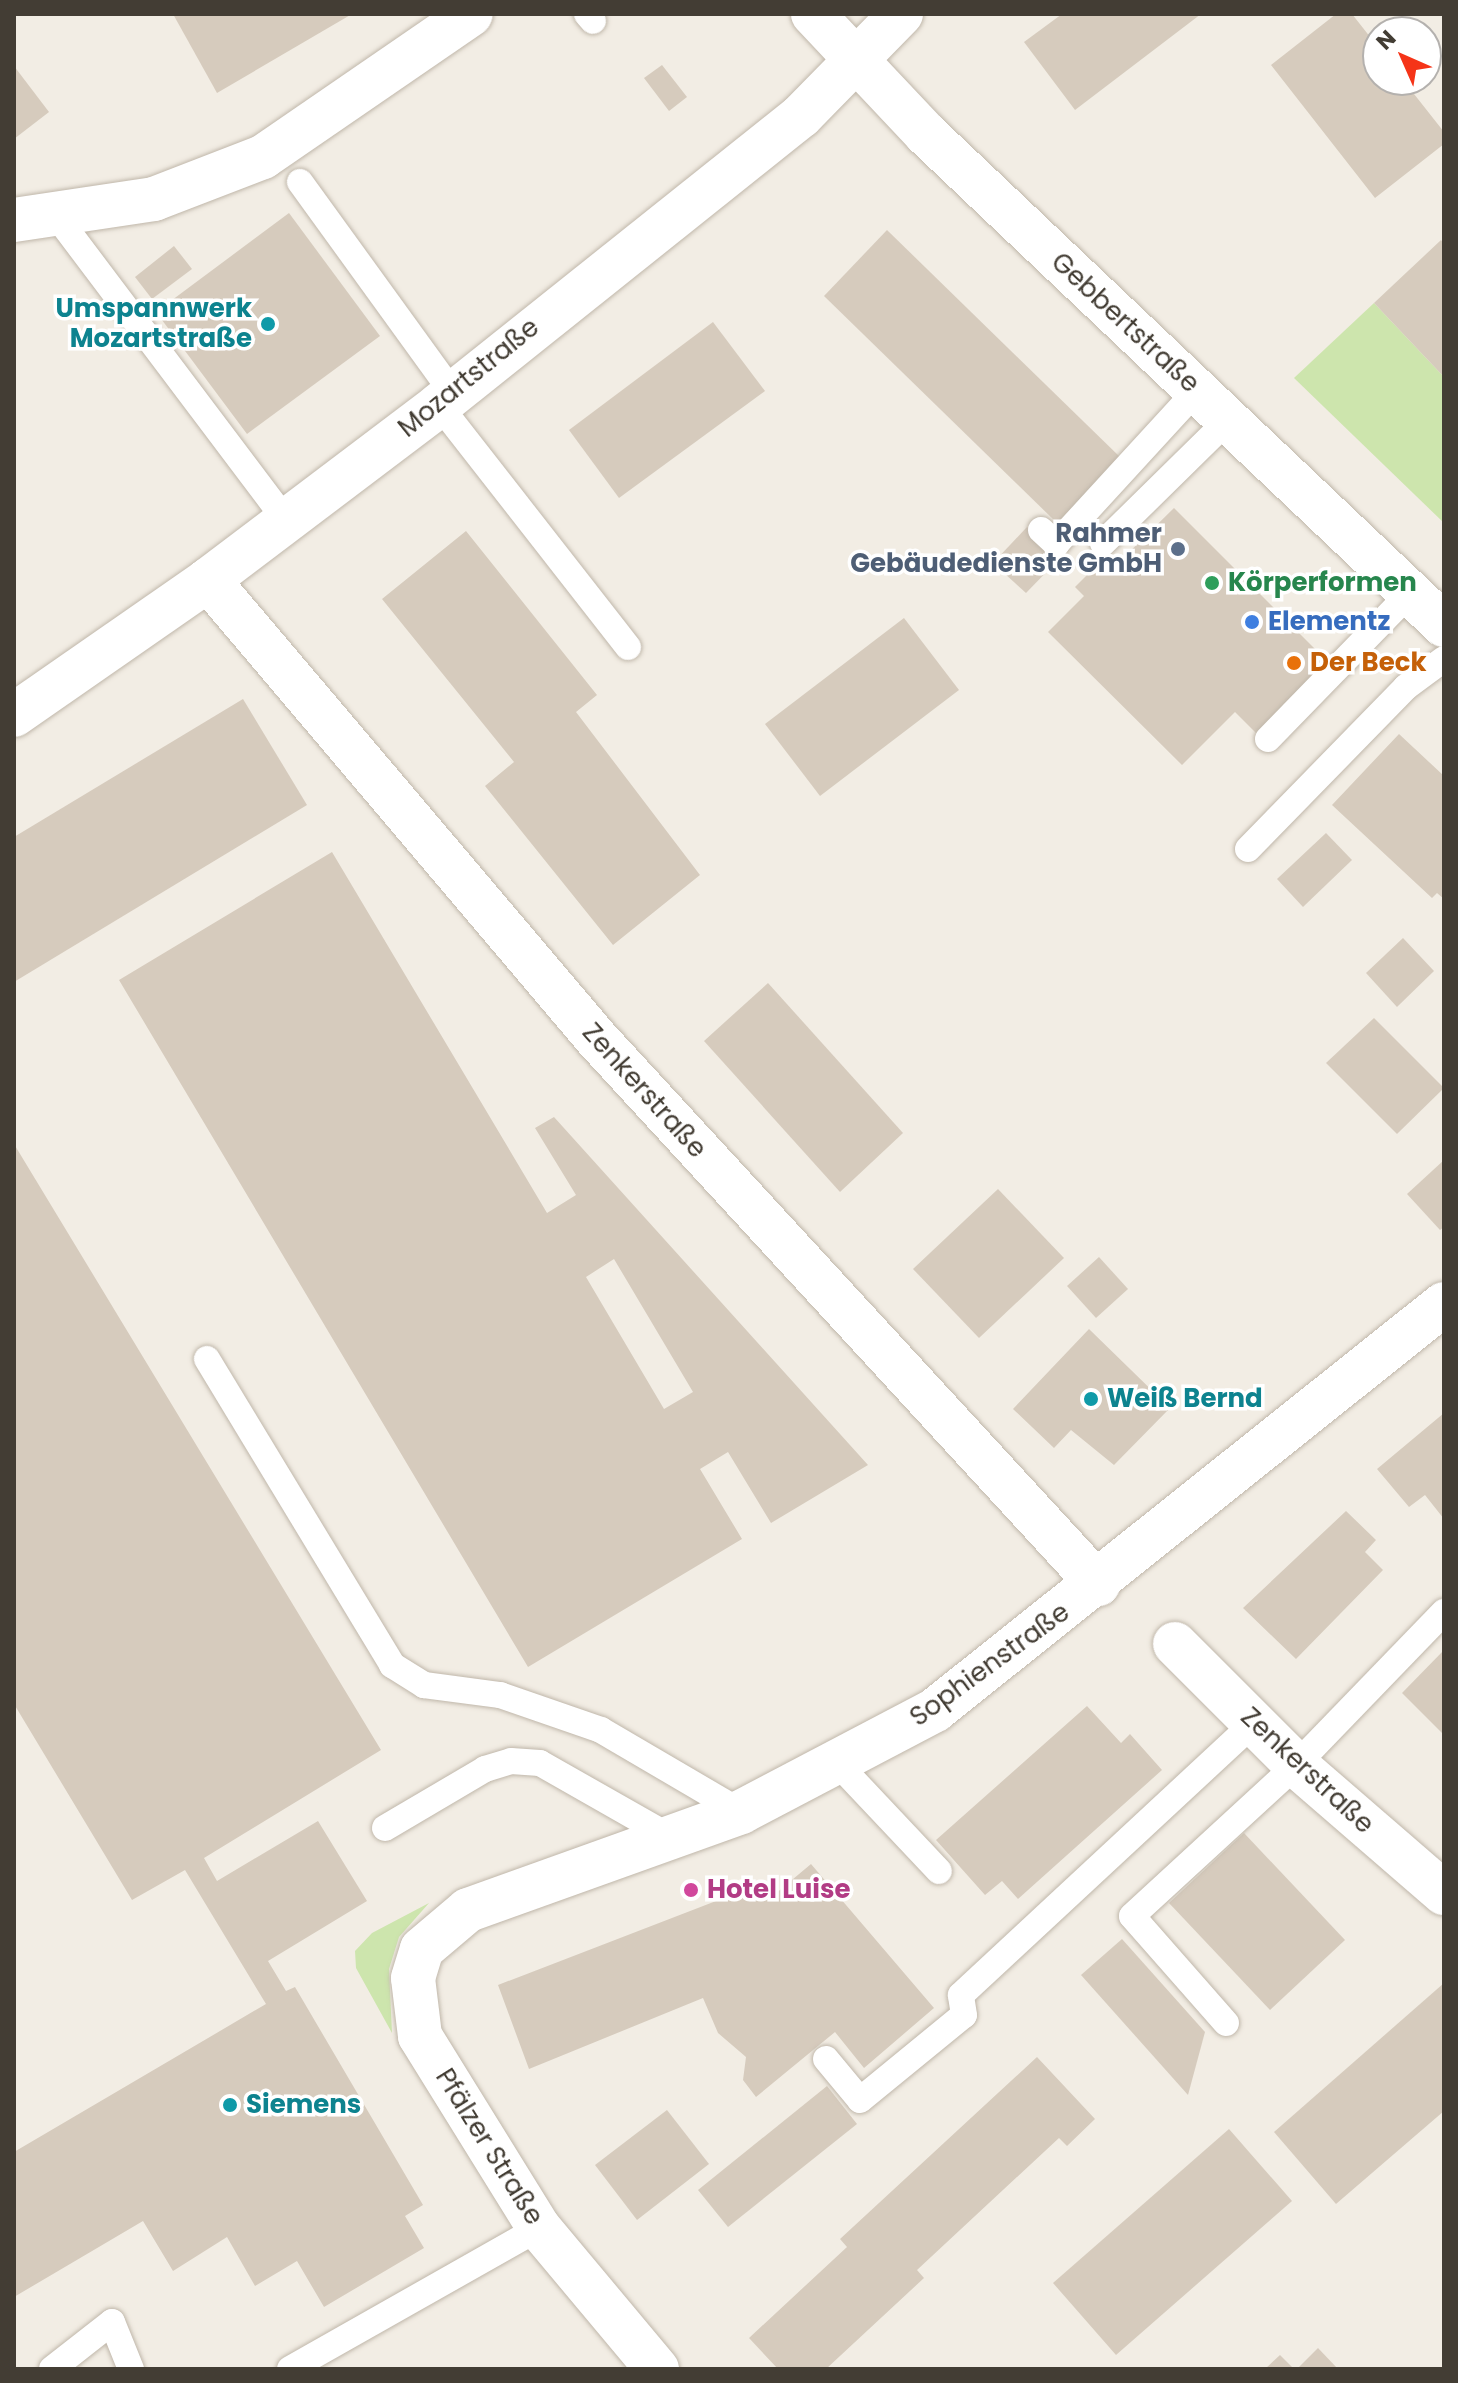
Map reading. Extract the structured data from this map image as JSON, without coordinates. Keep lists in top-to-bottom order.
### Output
{
  "streets": {
    "street": [
      "Gebbertstraße",
      "Mozartstraße",
      "Zenkerstraße",
      "Sophienstraße",
      "Pfälzer Straße"
    ]
  },
  "crossings": [
    ["Gebbertstraße", "Mozartstraße"],
    ["Mozartstraße", "Zenkerstraße"],
    ["Zenkerstraße", "Sophienstraße"],
    ["Sophienstraße", "Pfälzer Straße"]
  ],
  "places": [
    "Umspannwerk Mozartstraße",
    "Rahmer Gebäudedienste GmbH",
    "Körperformen",
    "Elementz",
    "Der Beck",
    "Weiß Bernd",
    "Hotel Luise",
    "Siemens"
  ],
  "north": "top left"
}
